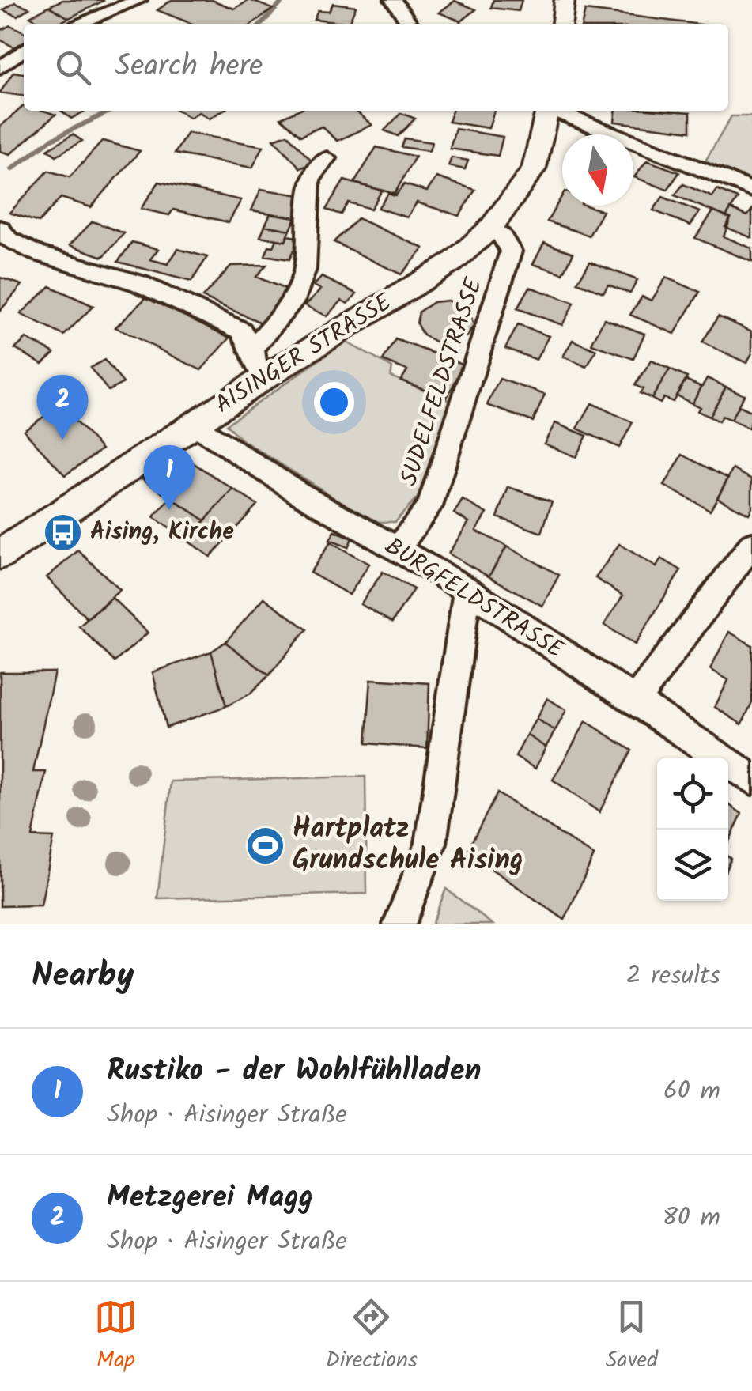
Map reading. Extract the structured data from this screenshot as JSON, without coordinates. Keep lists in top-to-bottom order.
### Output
{
  "streets": {
    "main road": ["AISINGER STRASSE"],
    "street": ["SUDELFELDSTRASSE", "BURGFELDSTRASSE"]
  },
  "crossings": [
    ["AISINGER STRASSE", "SUDELFELDSTRASSE"],
    ["AISINGER STRASSE", "BURGFELDSTRASSE"],
    ["SUDELFELDSTRASSE", "BURGFELDSTRASSE"]
  ],
  "places": {
    "bus stop": ["Aising, Kirche"],
    "sports": ["Hartplatz Grundschule Aising"]
  },
  "north": "bottom",
  "page": {
    "search": "Search here",
    "pins": ["2", "1"],
    "heading": ["Nearby", "2 results"],
    "list": [
      {
        "mark": "1",
        "name": "Rustiko - der Wohlfühlladen",
        "note": "Shop · Aisinger Straße",
        "value": "60 m"
      },
      {
        "mark": "2",
        "name": "Metzgerei Magg",
        "note": "Shop · Aisinger Straße",
        "value": "80 m"
      }
    ],
    "nav": ["Map", "Directions", "Saved"]
  }
}
